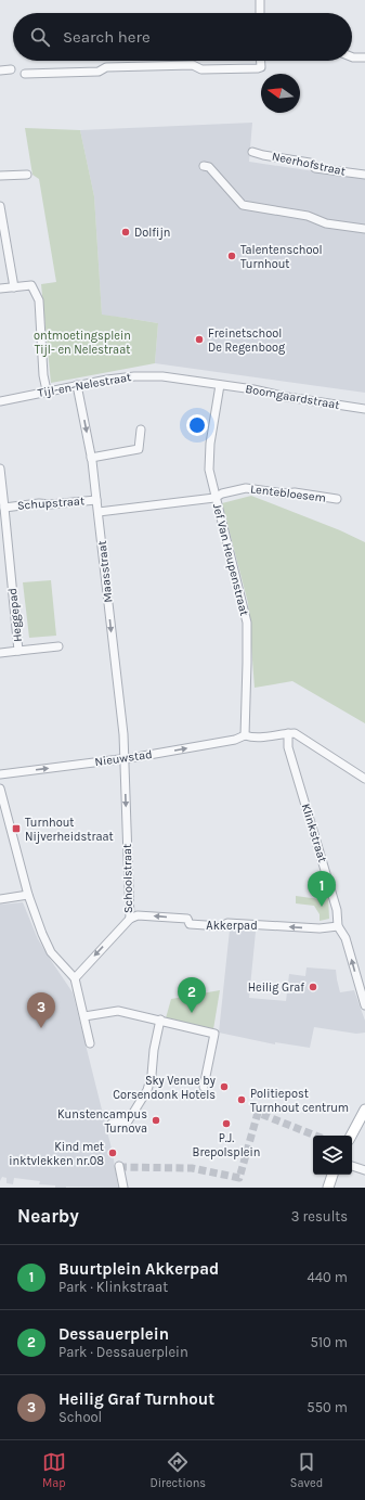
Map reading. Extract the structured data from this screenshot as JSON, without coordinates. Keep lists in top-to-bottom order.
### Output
{
  "streets": {
    "street": [
      "Neerhofstraat",
      "Tijl-en-Nelestraat",
      "Boomgaardstraat",
      "Lentebloesem",
      "Schupstraat",
      "Jef Van Heupenstraat",
      "Maasstraat",
      "Heggepad",
      "Nieuwstad",
      "Klinkstraat",
      "Schoolstraat",
      "Akkerpad"
    ]
  },
  "crossings": [
    ["Tijl-en-Nelestraat", "Boomgaardstraat"],
    ["Tijl-en-Nelestraat", "Jef Van Heupenstraat"],
    ["Tijl-en-Nelestraat", "Maasstraat"],
    ["Boomgaardstraat", "Jef Van Heupenstraat"],
    ["Lentebloesem", "Jef Van Heupenstraat"],
    ["Lentebloesem", "Maasstraat"],
    ["Schupstraat", "Maasstraat"],
    ["Schupstraat", "Heggepad"],
    ["Jef Van Heupenstraat", "Nieuwstad"],
    ["Maasstraat", "Nieuwstad"],
    ["Maasstraat", "Schoolstraat"],
    ["Nieuwstad", "Klinkstraat"],
    ["Nieuwstad", "Schoolstraat"],
    ["Klinkstraat", "Akkerpad"],
    ["Schoolstraat", "Akkerpad"]
  ],
  "one_way": [
    "Maasstraat",
    "Nieuwstad",
    "Schoolstraat",
    "Akkerpad"
  ],
  "parks": ["ontmoetingsplein Tijl- en Nelestraat"],
  "places": {
    "other": [
      "Dolfijn",
      "Talentenschool Turnhout",
      "Freinetschool De Regenboog",
      "Heilig Graf",
      "Sky Venue by Corsendonk Hotels",
      "Politiepost Turnhout centrum",
      "Kunstencampus Turnova",
      "P.J. Brepolsplein",
      "Kind met inktvlekken nr.08"
    ],
    "transit": ["Turnhout Nijverheidstraat"]
  },
  "north": "left",
  "page": {
    "search": "Search here",
    "pins": ["1", "2", "3"],
    "heading": ["Nearby", "3 results"],
    "list": [
      {
        "mark": "1",
        "name": "Buurtplein Akkerpad",
        "note": "Park · Klinkstraat",
        "value": "440 m"
      },
      {
        "mark": "2",
        "name": "Dessauerplein",
        "note": "Park · Dessauerplein",
        "value": "510 m"
      },
      {
        "mark": "3",
        "name": "Heilig Graf Turnhout",
        "note": "School",
        "value": "550 m"
      }
    ],
    "nav": ["Map", "Directions", "Saved"]
  }
}
